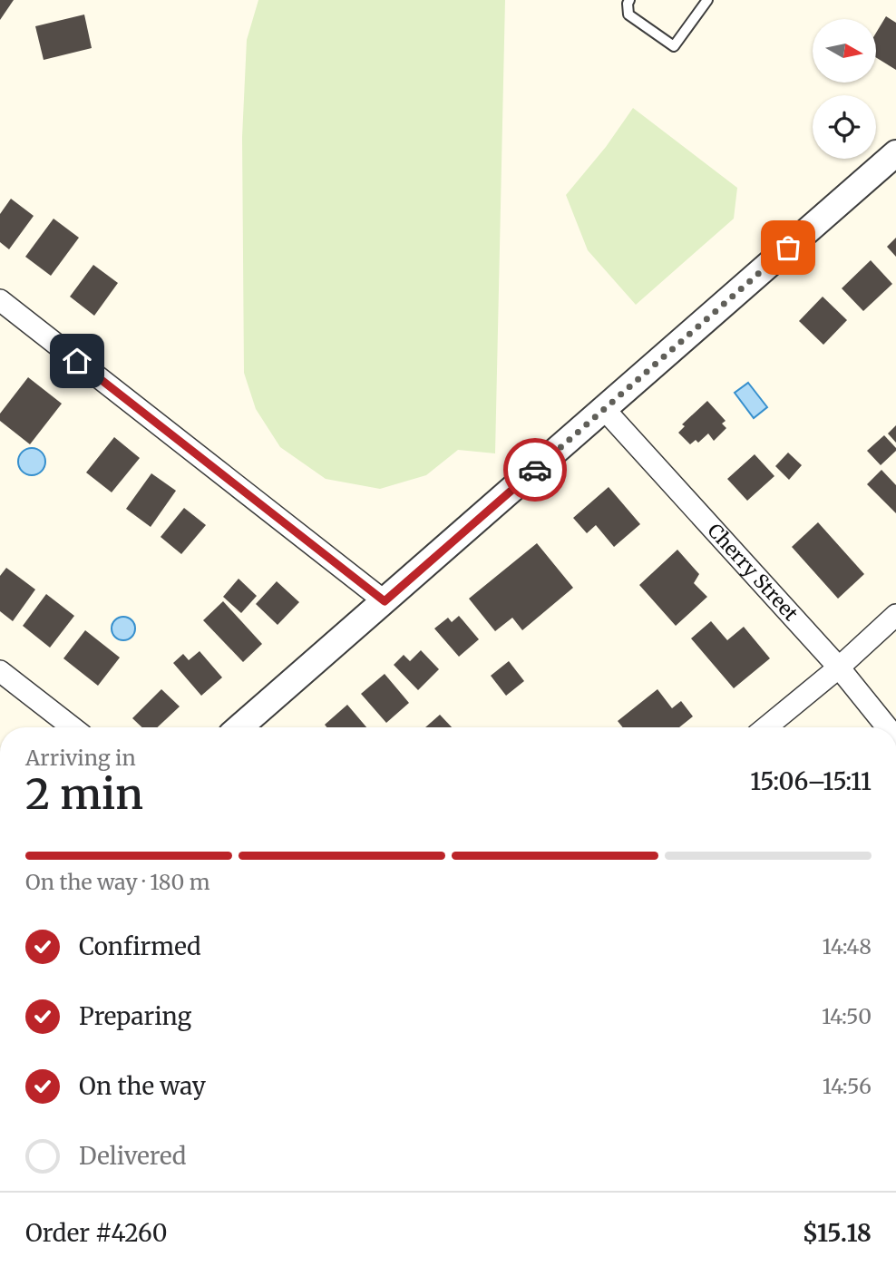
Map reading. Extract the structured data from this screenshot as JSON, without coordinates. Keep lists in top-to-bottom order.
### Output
{
  "streets": {
    "street": ["Cherry Street"]
  },
  "north": "right",
  "page": {
    "heading": ["2 min", "Arriving in", "15:06–15:11"],
    "panel": ["Order #4260", "$15.18"],
    "bar": "On the way · 180 m",
    "list": [
      ["Confirmed", "14:48"],
      ["Preparing", "14:50"],
      ["On the way", "14:56"],
      "Delivered"
    ]
  }
}
